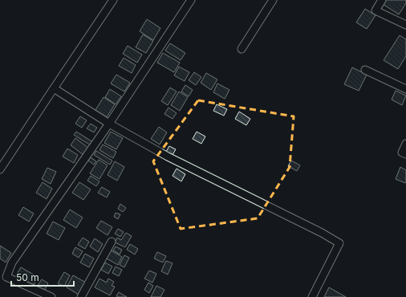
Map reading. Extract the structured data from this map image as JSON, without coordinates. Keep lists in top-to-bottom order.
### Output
{
  "scale_bar": "50 m"
}
